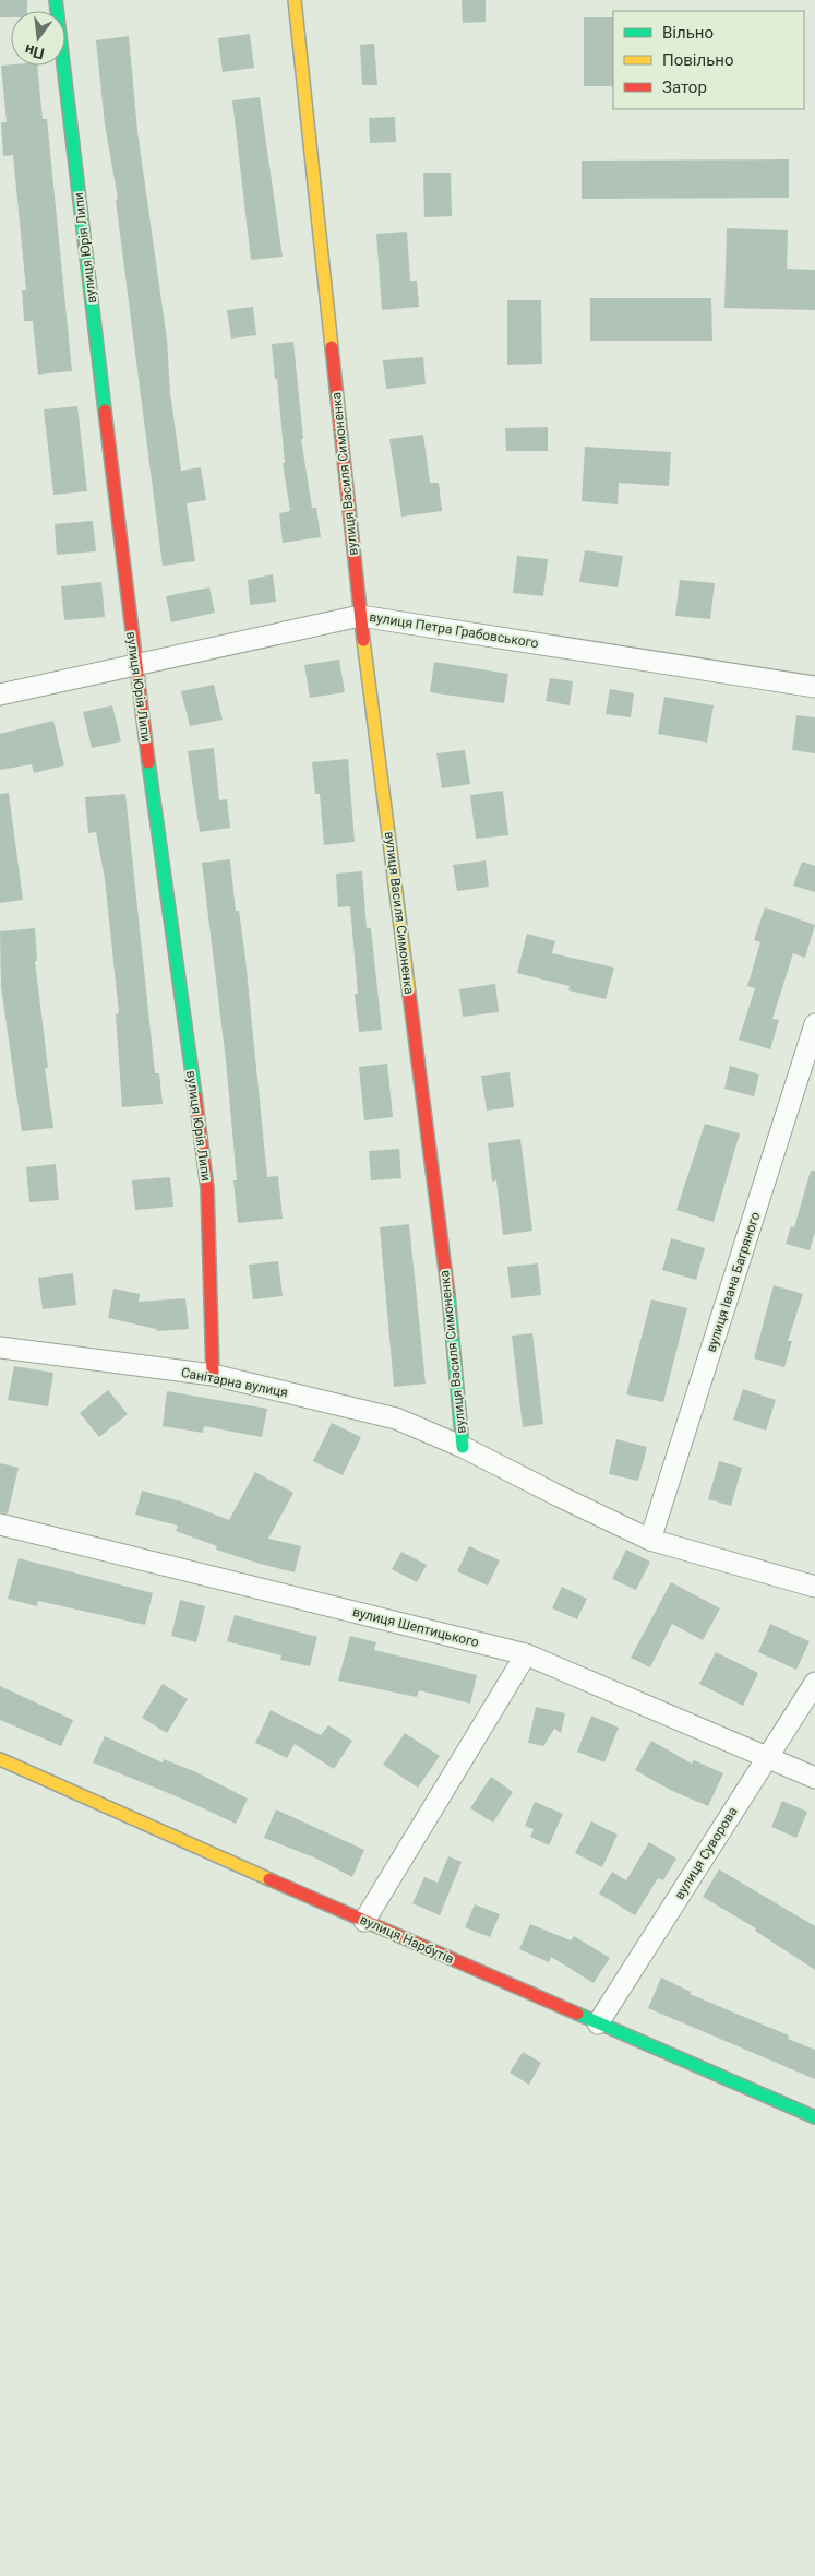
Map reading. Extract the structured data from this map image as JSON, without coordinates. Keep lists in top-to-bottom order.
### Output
{
  "streets": {
    "street": [
      "вулиця Юрія Липи",
      "вулиця Василя Симоненка",
      "вулиця Петра Грабовського",
      "вулиця Івана Багряного",
      "Санітарна вулиця",
      "вулиця Шептицького",
      "вулиця Суворова",
      "вулиця Нарбутів"
    ]
  },
  "crossings": [
    ["вулиця Юрія Липи", "вулиця Петра Грабовського"],
    ["вулиця Юрія Липи", "Санітарна вулиця"],
    ["вулиця Василя Симоненка", "вулиця Петра Грабовського"],
    ["вулиця Василя Симоненка", "вулиця Івана Багряного"],
    ["вулиця Василя Симоненка", "Санітарна вулиця"],
    ["вулиця Шептицького", "вулиця Суворова"],
    ["вулиця Суворова", "вулиця Нарбутів"]
  ],
  "legend": ["Вільно", "Повільно", "Затор"],
  "north": "bottom"
}
